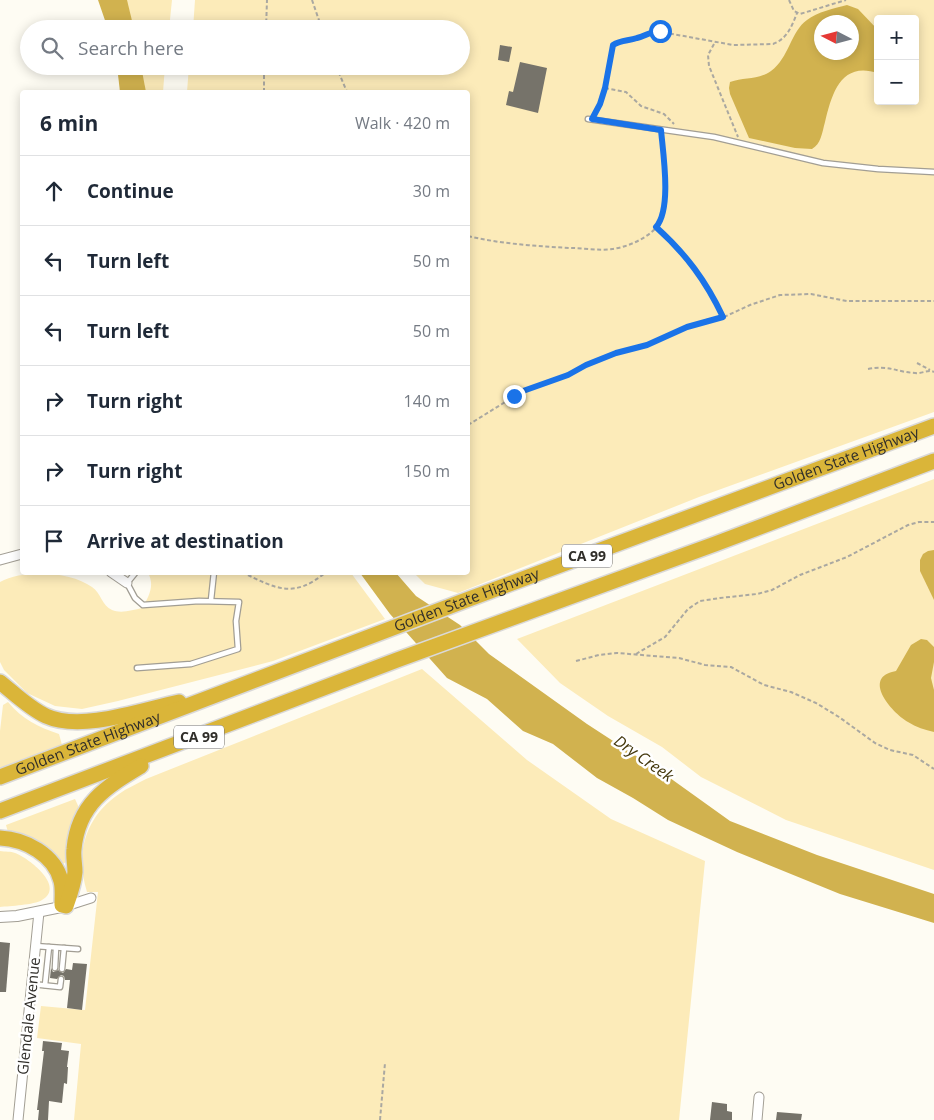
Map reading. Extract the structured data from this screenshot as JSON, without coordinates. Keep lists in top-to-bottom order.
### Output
{
  "streets": {
    "highway": ["Golden State Highway", "CA 99"],
    "street": ["Glendale Avenue"]
  },
  "water": ["Dry Creek"],
  "north": "left",
  "page": {
    "map_buttons": ["+", "−"],
    "search": "Search here",
    "heading": ["6 min", "Walk · 420 m"],
    "list": [
      ["Continue", "30 m"],
      ["Turn left", "50 m"],
      ["Turn left", "50 m"],
      ["Turn right", "140 m"],
      ["Turn right", "150 m"],
      "Arrive at destination"
    ]
  }
}
